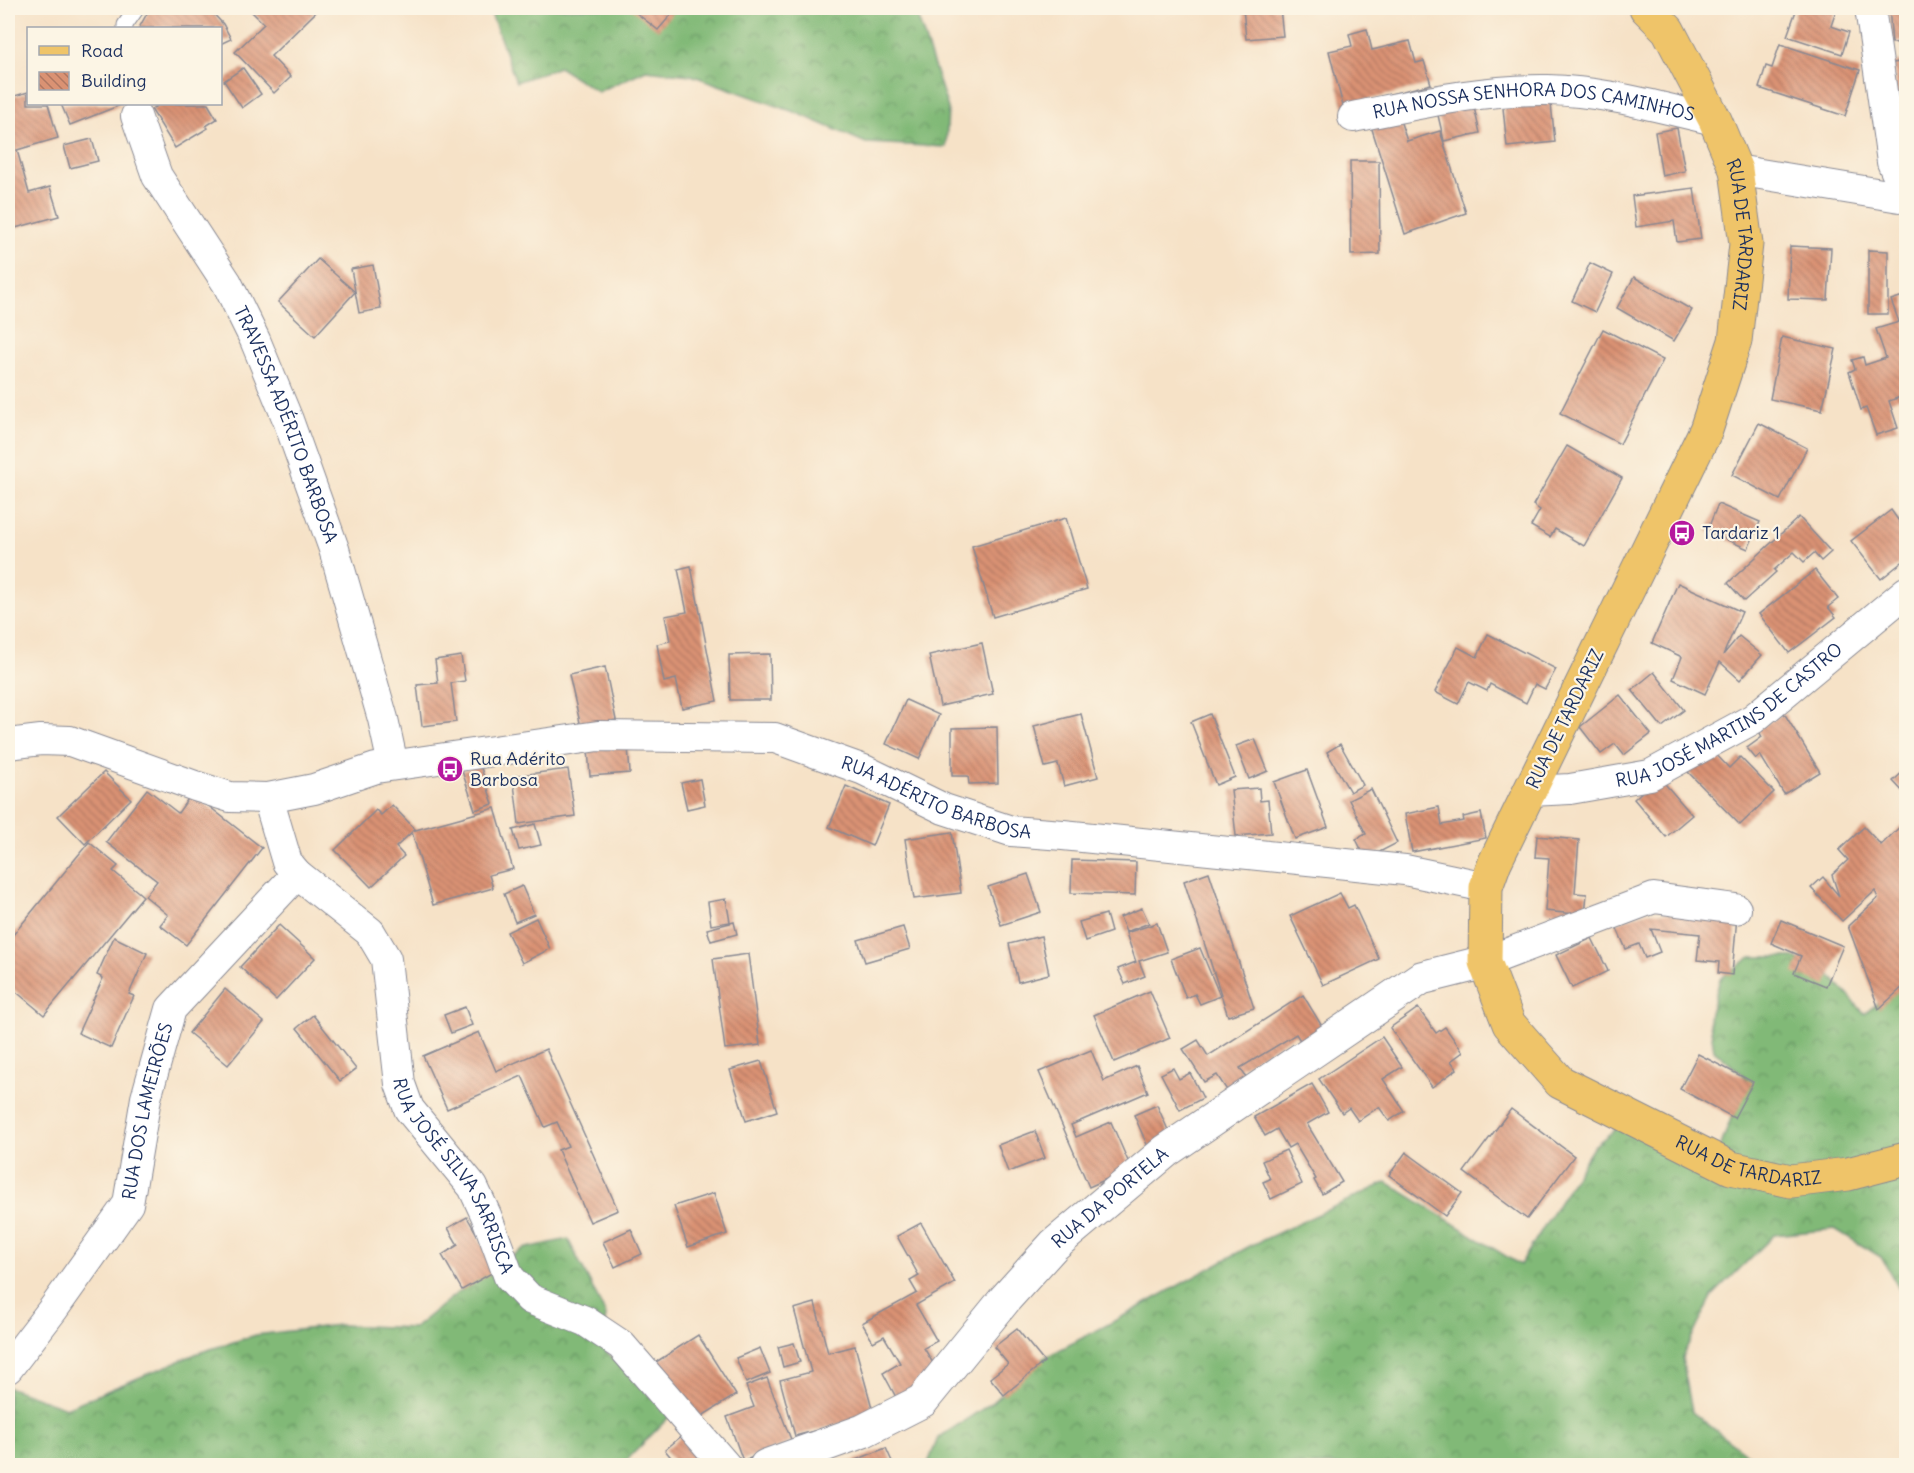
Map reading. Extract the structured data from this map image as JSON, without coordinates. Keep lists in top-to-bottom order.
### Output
{
  "streets": {
    "main road": ["RUA DE TARDARIZ"],
    "street": [
      "RUA NOSSA SENHORA DOS CAMINHOS",
      "TRAVESSA ADÉRITO BARBOSA",
      "RUA JOSÉ MARTINS DE CASTRO",
      "RUA ADÉRITO BARBOSA",
      "RUA DOS LAMEIRÕES",
      "RUA JOSÉ SILVA SARRISCA",
      "RUA DA PORTELA"
    ]
  },
  "crossings": [
    ["RUA NOSSA SENHORA DOS CAMINHOS", "RUA DE TARDARIZ"],
    ["RUA DE TARDARIZ", "RUA JOSÉ MARTINS DE CASTRO"],
    ["RUA DE TARDARIZ", "RUA ADÉRITO BARBOSA"],
    ["RUA DE TARDARIZ", "RUA DA PORTELA"],
    ["TRAVESSA ADÉRITO BARBOSA", "RUA ADÉRITO BARBOSA"],
    ["RUA DOS LAMEIRÕES", "RUA JOSÉ SILVA SARRISCA"]
  ],
  "places": {
    "bus stop": ["Tardariz 1", "Rua Adérito Barbosa"]
  },
  "legend": ["Road", "Building"]
}
